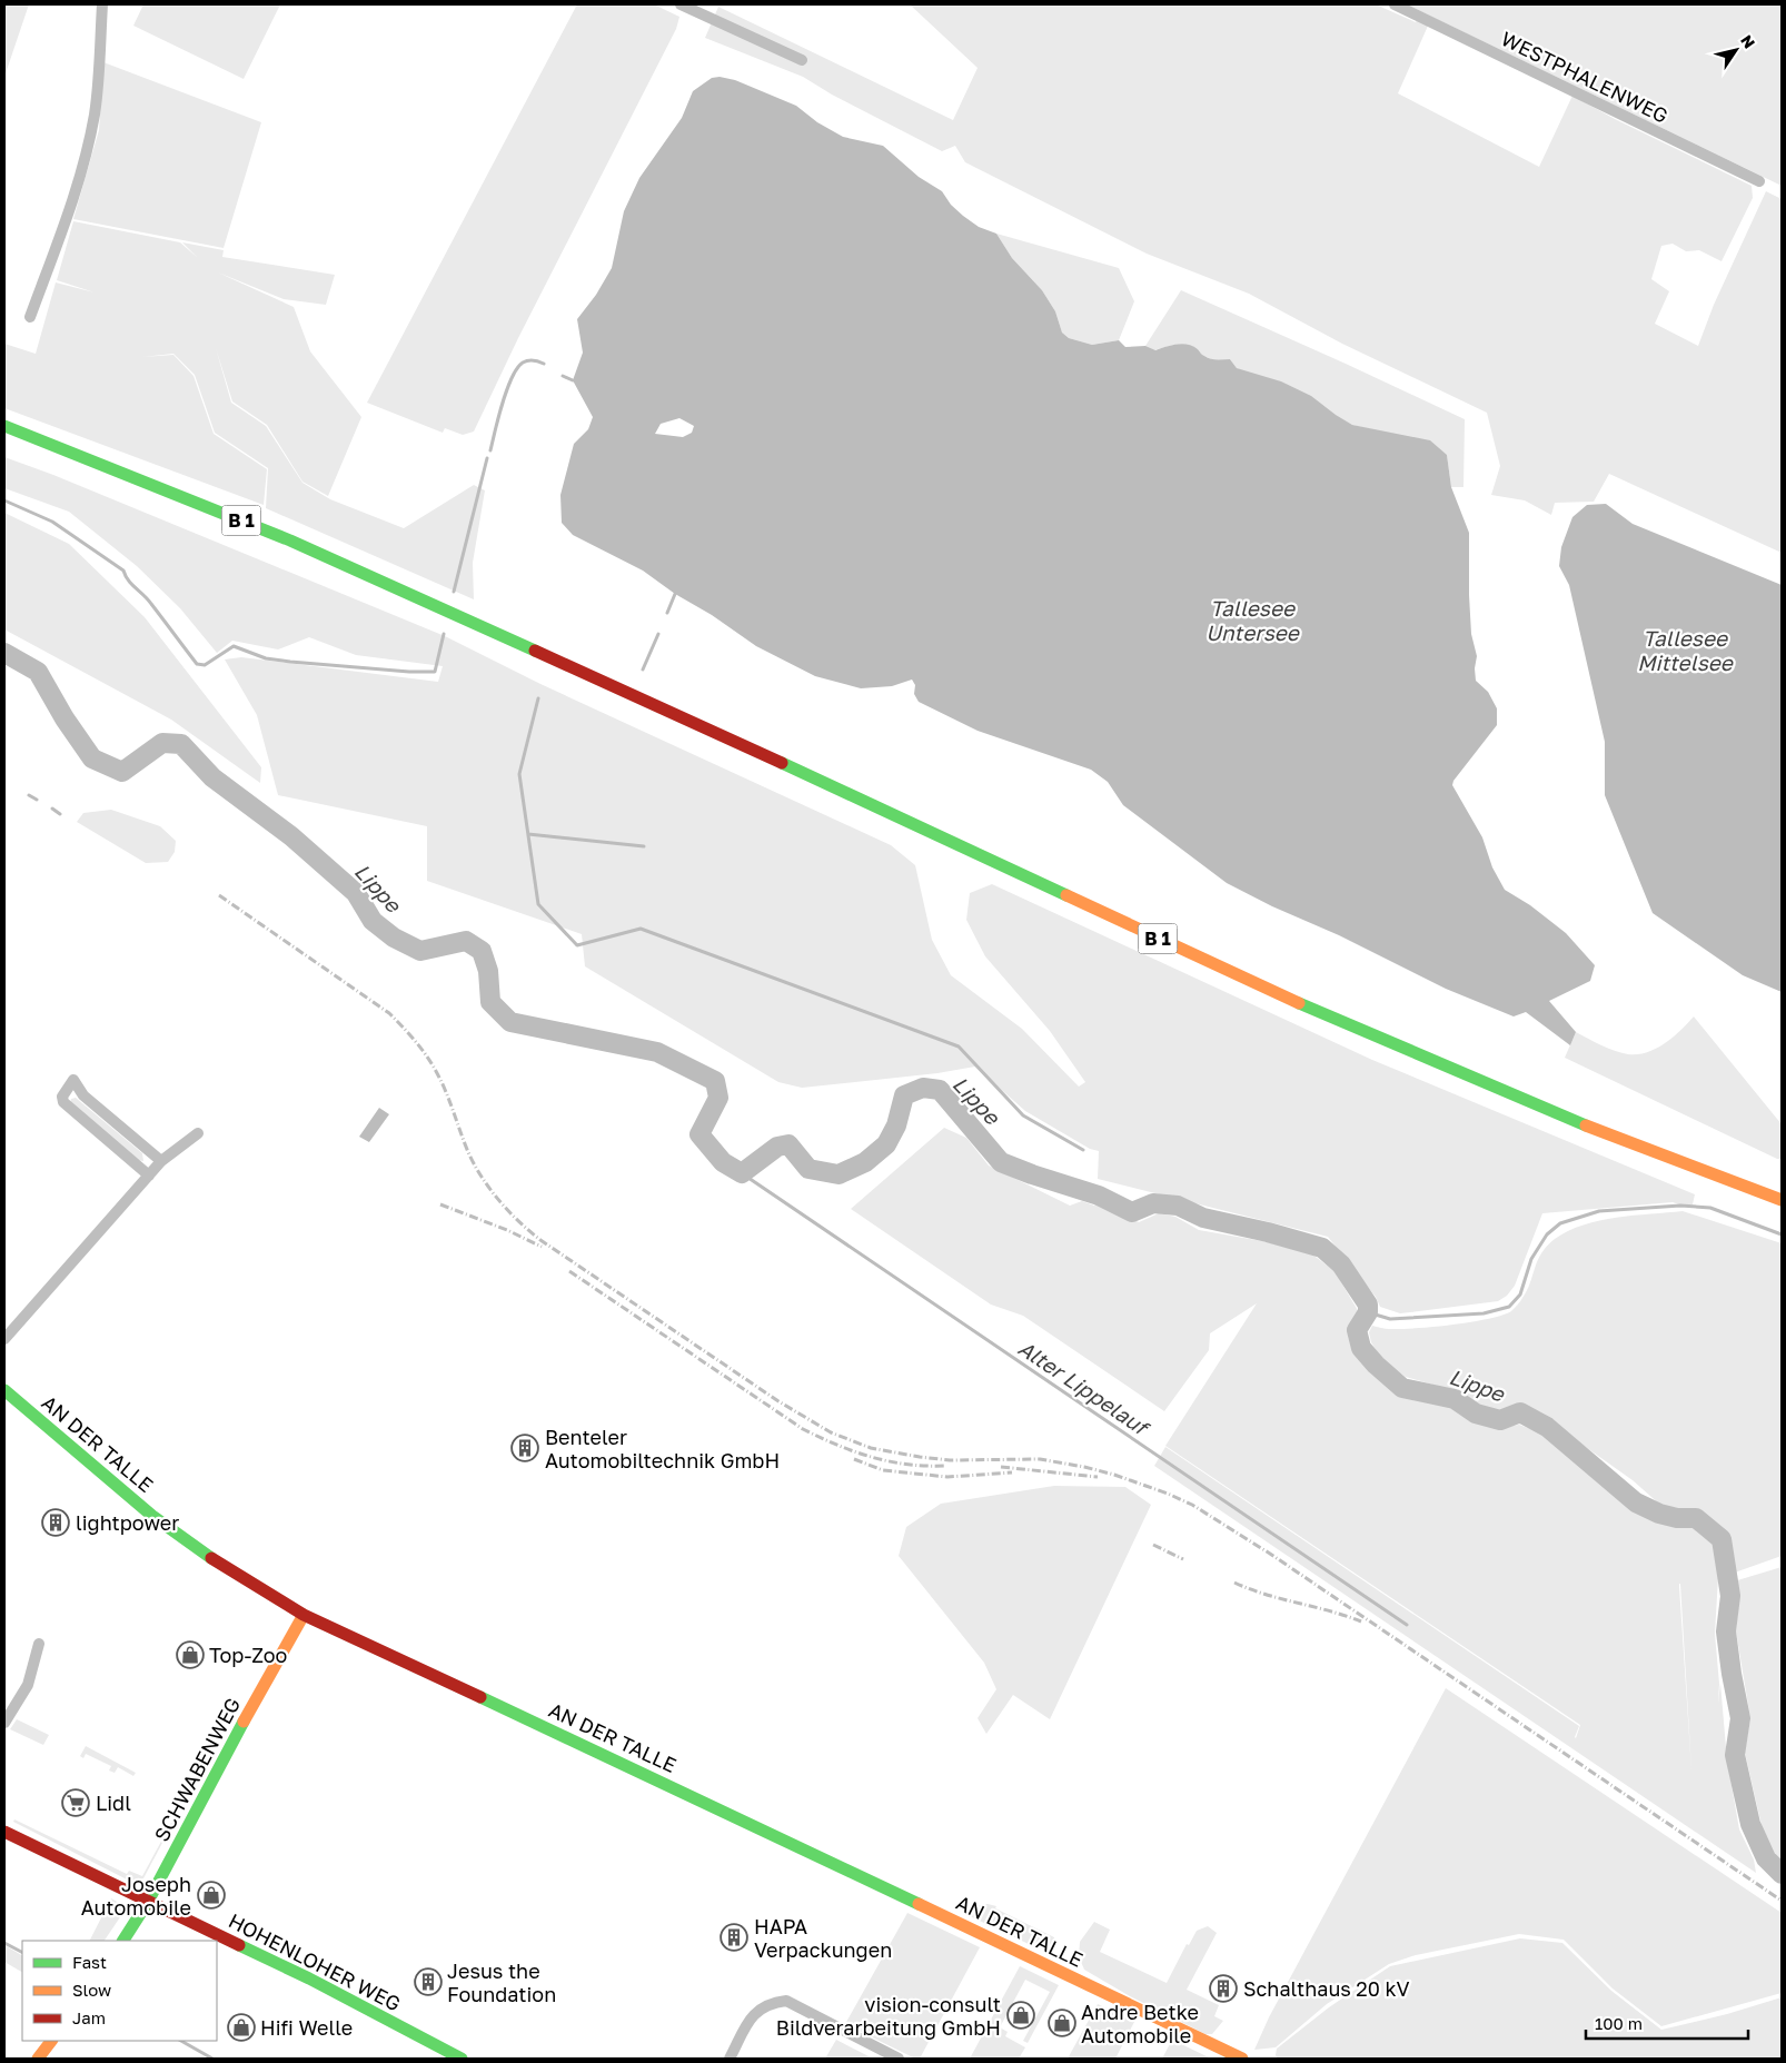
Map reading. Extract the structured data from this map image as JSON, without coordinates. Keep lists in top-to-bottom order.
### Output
{
  "streets": {
    "main road": [
      "B 1",
      "AN DER TALLE",
      "SCHWABENWEG",
      "HOHENLOHER WEG"
    ],
    "street": ["WESTPHALENWEG"]
  },
  "crossings": [
    ["AN DER TALLE", "SCHWABENWEG"],
    ["SCHWABENWEG", "HOHENLOHER WEG"]
  ],
  "water": [
    "Tallesee Untersee",
    "Tallesee Mittelsee",
    "Lippe",
    "Alter Lippelauf"
  ],
  "places": {
    "building": [
      "Benteler Automobiltechnik GmbH",
      "lightpower",
      "HAPA Verpackungen",
      "Jesus the Foundation",
      "Schalthaus 20 kV"
    ],
    "shop": [
      "Top-Zoo",
      "Joseph Automobile",
      "vision-consult Bildverarbeitung GmbH",
      "Andre Betke Automobile",
      "Hifi Welle"
    ],
    "supermarket": ["Lidl"]
  },
  "legend": ["Fast", "Slow", "Jam"],
  "scale_bar": "100 m",
  "north": "top right"
}
